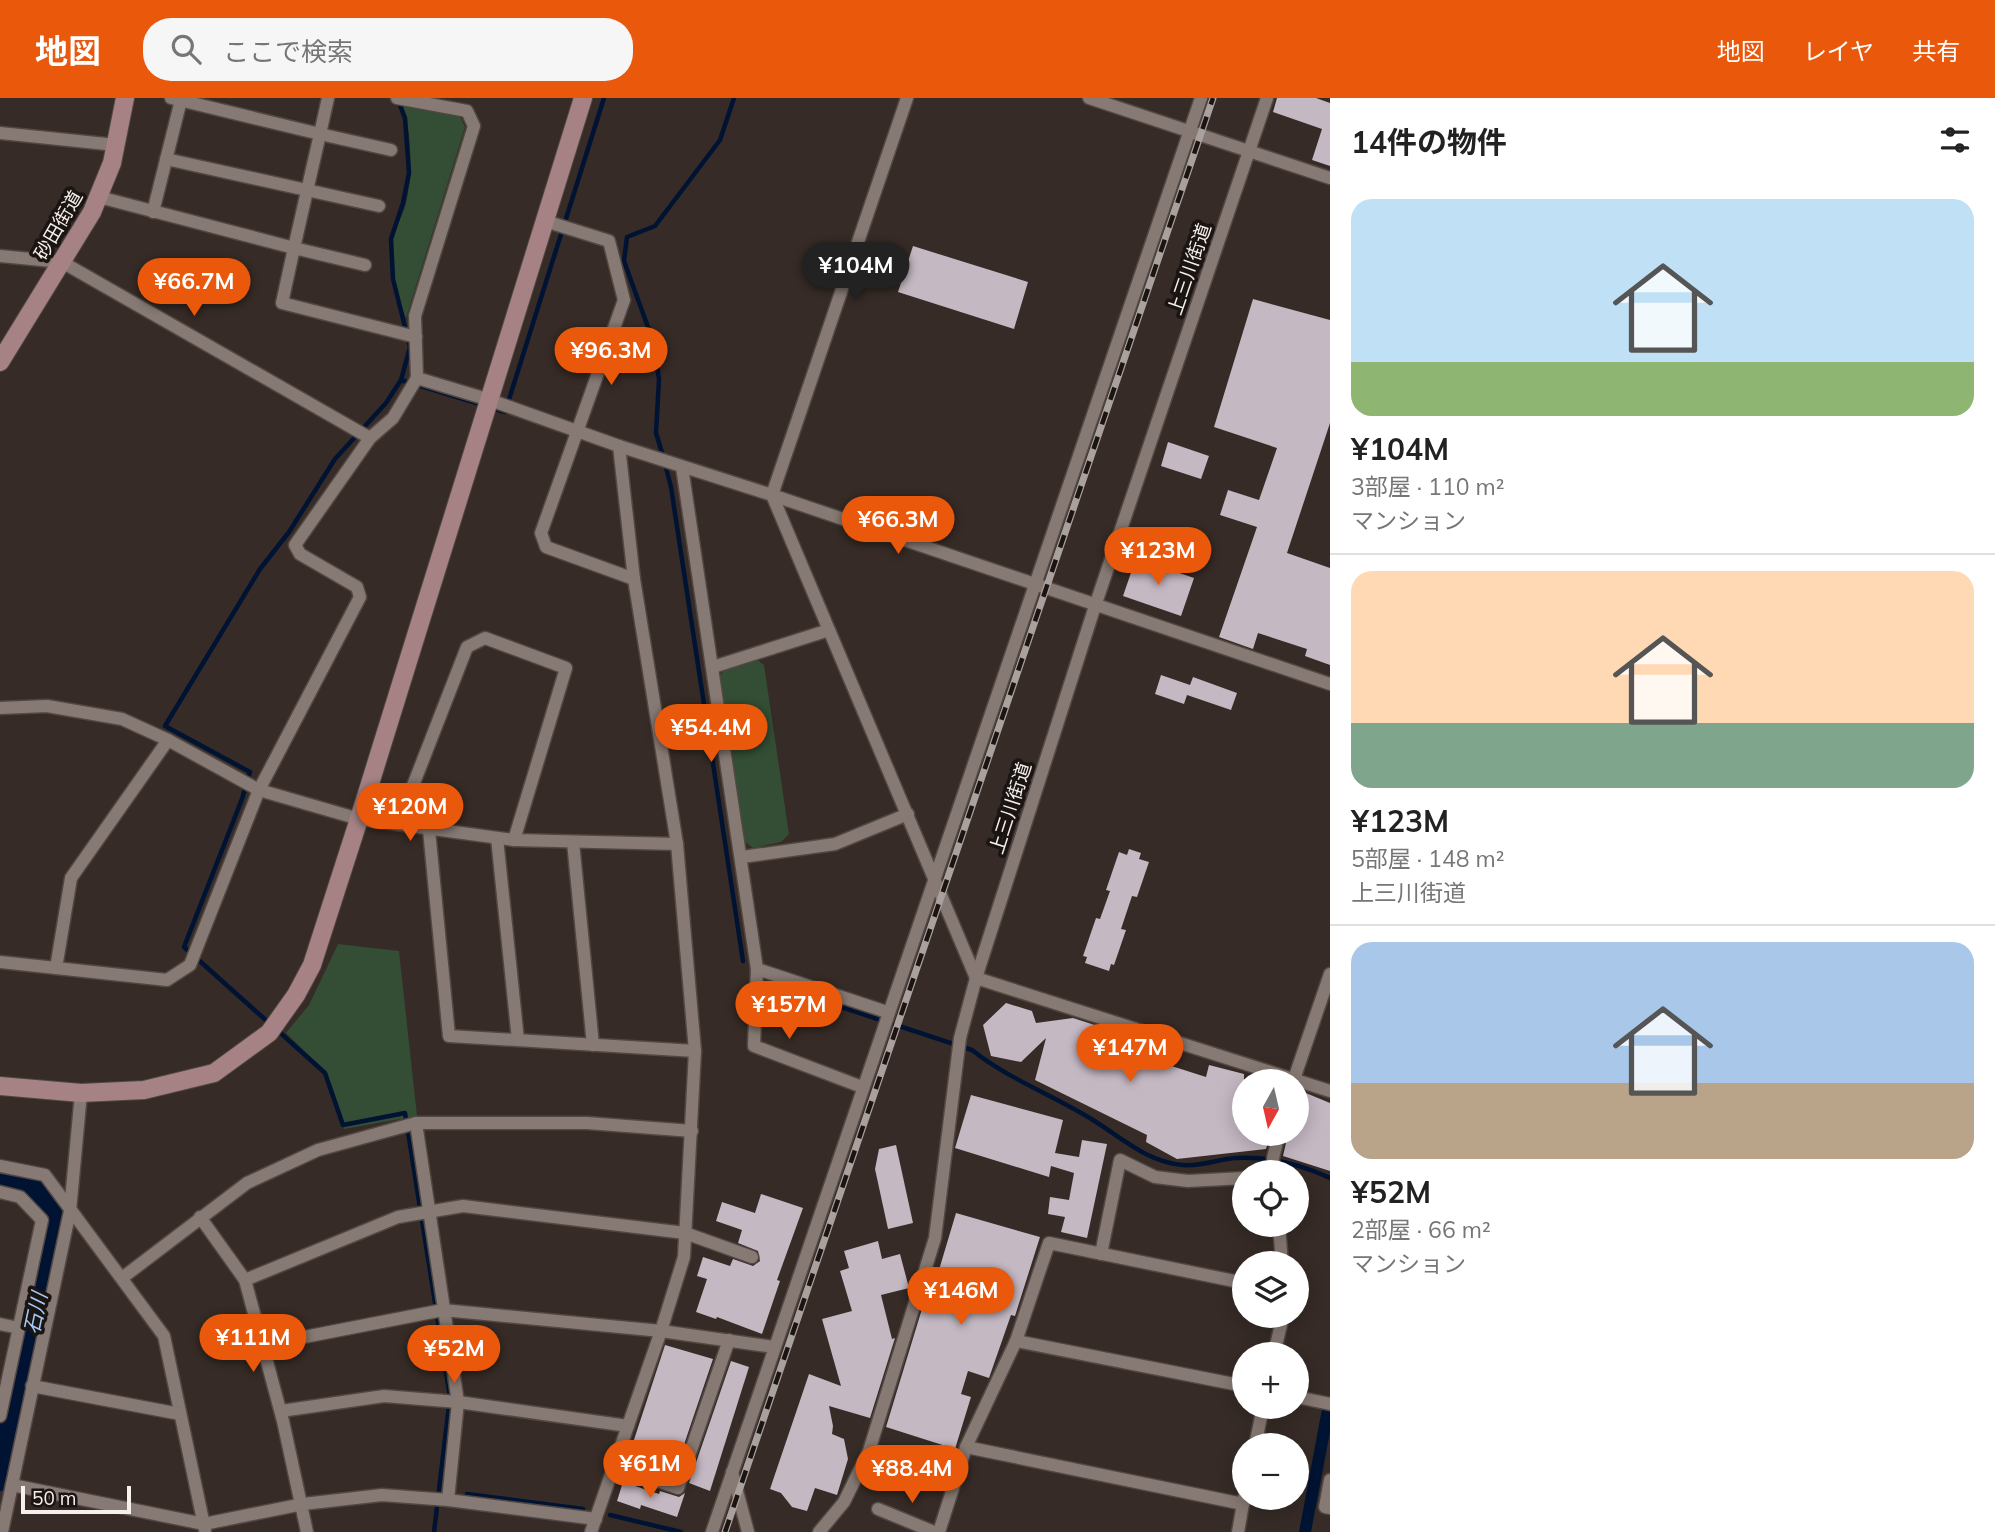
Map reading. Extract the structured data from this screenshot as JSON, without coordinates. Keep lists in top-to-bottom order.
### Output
{
  "streets": {
    "street": ["砂田街道", "上三川街道"]
  },
  "water": ["石川"],
  "scale_bar": "50 m",
  "north": "bottom",
  "page": {
    "header": "地図",
    "search": "ここで検索",
    "nav": ["地図", "レイヤ", "共有"],
    "heading": "14件の物件",
    "list": [
      {
        "name": "¥104M",
        "note": "3部屋 · 110 m² · マンション"
      },
      {
        "name": "¥123M",
        "note": "5部屋 · 148 m² · 上三川街道"
      },
      {
        "name": "¥52M",
        "note": "2部屋 · 66 m² · マンション"
      }
    ],
    "price": [
      "¥104M",
      "¥66.7M",
      "¥96.3M",
      "¥66.3M",
      "¥123M",
      "¥54.4M",
      "¥120M",
      "¥157M",
      "¥147M",
      "¥146M",
      "¥111M",
      "¥52M",
      "¥61M",
      "¥88.4M"
    ],
    "map_buttons": ["+", "−"],
    "scale": "50 m"
  }
}
